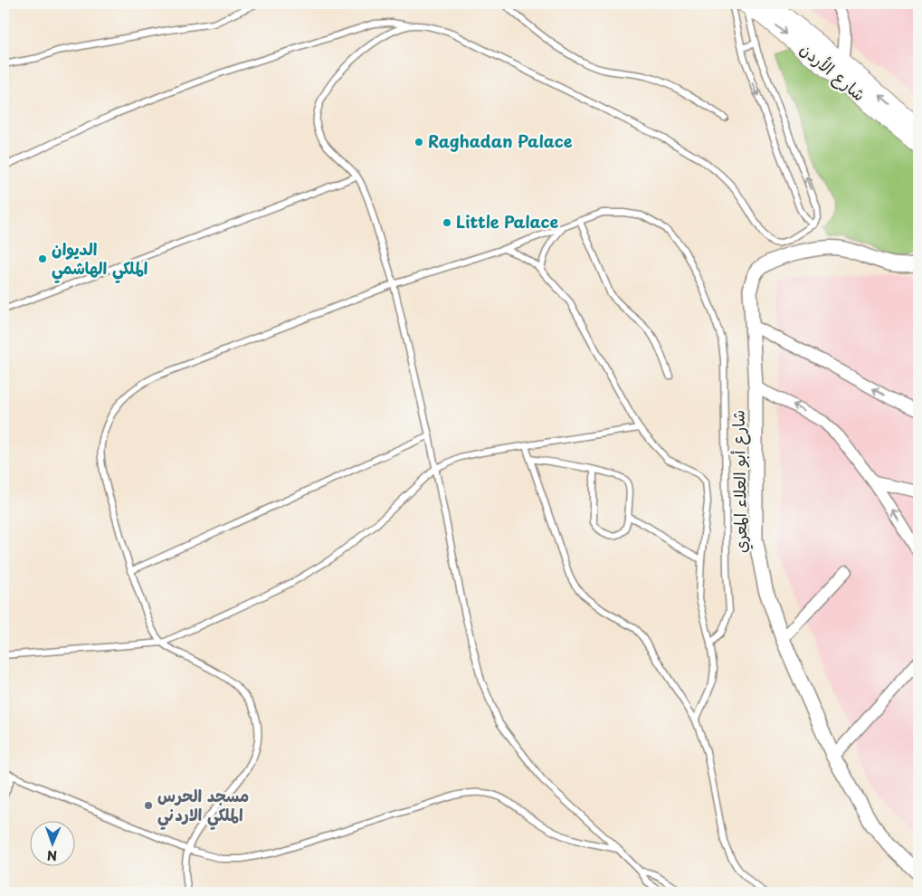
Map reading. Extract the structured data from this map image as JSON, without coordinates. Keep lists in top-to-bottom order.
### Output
{
  "streets": {
    "highway": ["شارع الأردن"],
    "street": ["شارع أبو العلاء المعري"]
  },
  "places": [
    "Raghadan Palace",
    "Little Palace",
    "الديوان الملكي الهاشمي",
    "مسجد الحرس الملكي الاردني"
  ],
  "north": "bottom"
}
